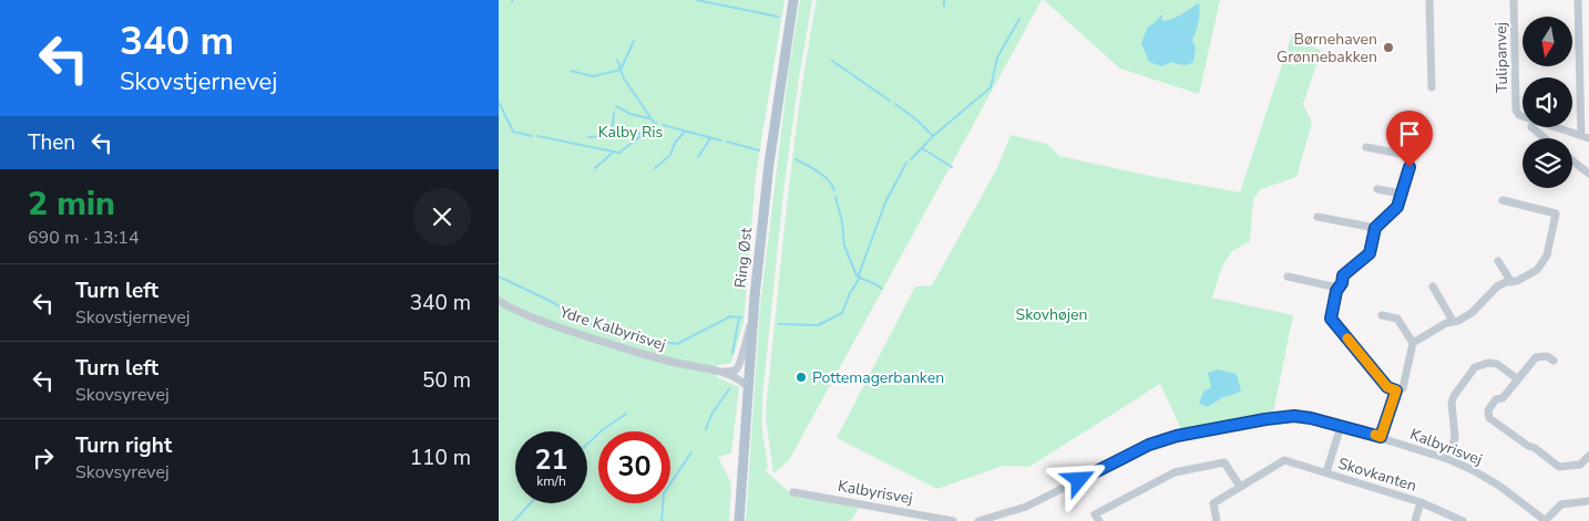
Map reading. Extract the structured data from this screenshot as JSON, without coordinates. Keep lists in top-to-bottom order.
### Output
{
  "streets": {
    "main road": ["Ring Øst"],
    "street": [
      "Tulipanvej",
      "Ydre Kalbyrisvej",
      "Kalbyrisvej",
      "Skovkanten"
    ]
  },
  "crossings": [
    ["Ring Øst", "Ydre Kalbyrisvej"],
    ["Kalbyrisvej", "Skovkanten"]
  ],
  "parks": ["Kalby Ris", "Skovhøjen"],
  "places": ["Børnehaven Grønnebakken", "Pottemagerbanken"],
  "north": "bottom",
  "page": {
    "turn": ["340 m", "Skovstjernevej"],
    "then": "Then",
    "heading": ["2 min", "690 m · 13:14"],
    "list": [
      {
        "name": "Turn left",
        "note": "Skovstjernevej",
        "value": "340 m"
      },
      {
        "name": "Turn left",
        "note": "Skovsyrevej",
        "value": "50 m"
      },
      {
        "name": "Turn right",
        "note": "Skovsyrevej",
        "value": "110 m"
      }
    ],
    "speed": "21 km/h",
    "limit": "30"
  }
}
